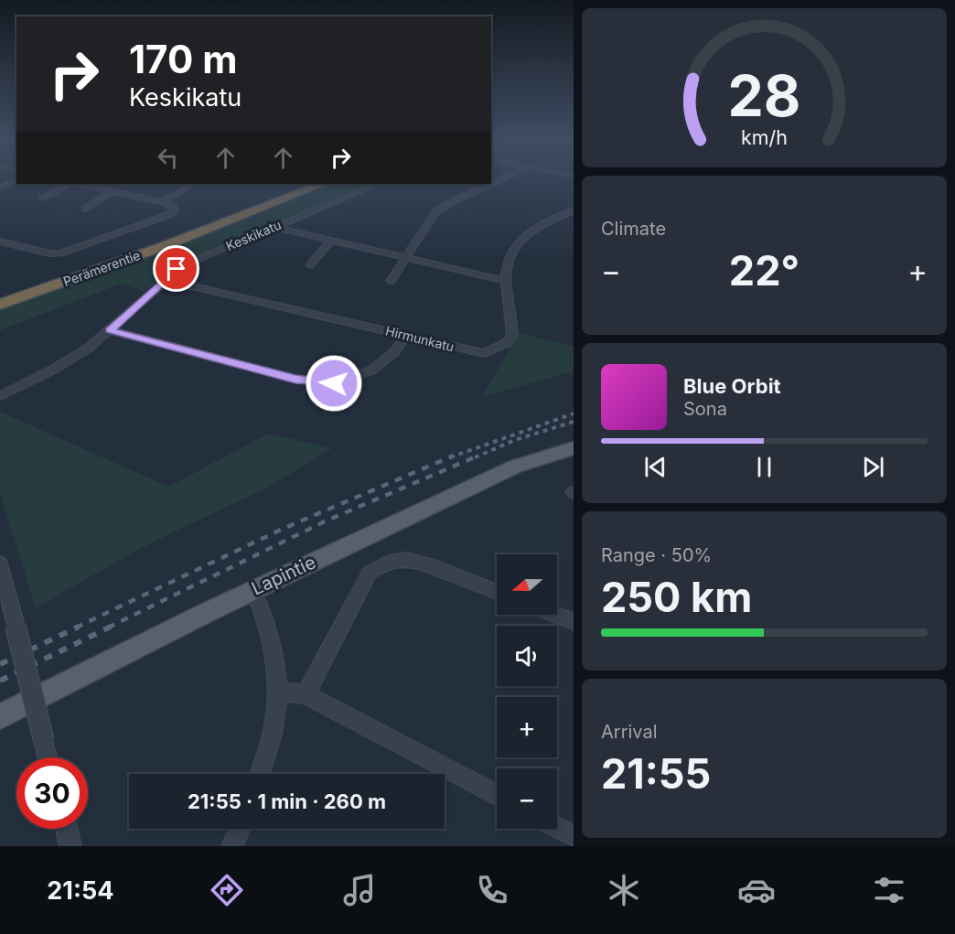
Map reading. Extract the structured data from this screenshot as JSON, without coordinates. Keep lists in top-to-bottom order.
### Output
{
  "streets": {
    "highway": ["Perämerentie"],
    "main road": ["Lapintie"],
    "street": ["Keskikatu", "Hirmunkatu"]
  },
  "crossings": [
    ["Keskikatu", "Hirmunkatu"]
  ],
  "north": "left",
  "page": {
    "turn": ["170 m", "Keskikatu"],
    "tile": [
      "Climate",
      ["Range · 50%", "250 km"],
      ["Arrival", "21:55"]
    ],
    "heat": ["−", "22°", "+"],
    "song": ["Blue Orbit", "Sona"],
    "map_buttons": ["+", "−"],
    "limit": "30",
    "trip": "21:55 · 1 min · 260 m",
    "tabs": "21:54",
    "gauge": ["28", "km/h"]
  }
}
